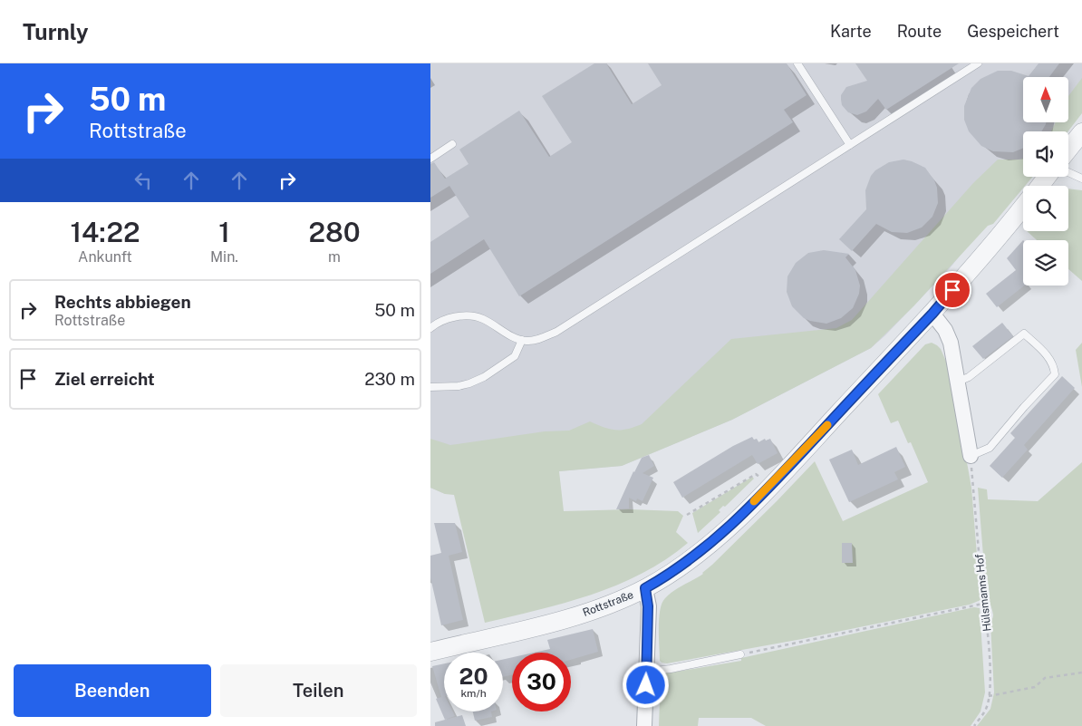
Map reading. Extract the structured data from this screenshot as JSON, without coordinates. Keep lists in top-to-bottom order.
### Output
{
  "streets": {
    "street": ["Rottstraße"],
    "path": ["Hülsmanns Hof"]
  },
  "north": "top",
  "page": {
    "header": "Turnly",
    "nav": ["Karte", "Route", "Gespeichert"],
    "turn": ["50 m", "Rottstraße"],
    "eta": [
      "14:22",
      "Ankunft",
      "1",
      "Min.",
      "280",
      "m"
    ],
    "list": [
      {
        "name": "Rechts abbiegen",
        "note": "Rottstraße",
        "value": "50 m"
      },
      {
        "name": "Ziel erreicht",
        "value": "230 m"
      }
    ],
    "speed": "20 km/h",
    "limit": "30",
    "buttons": ["Beenden", "Teilen"]
  }
}
